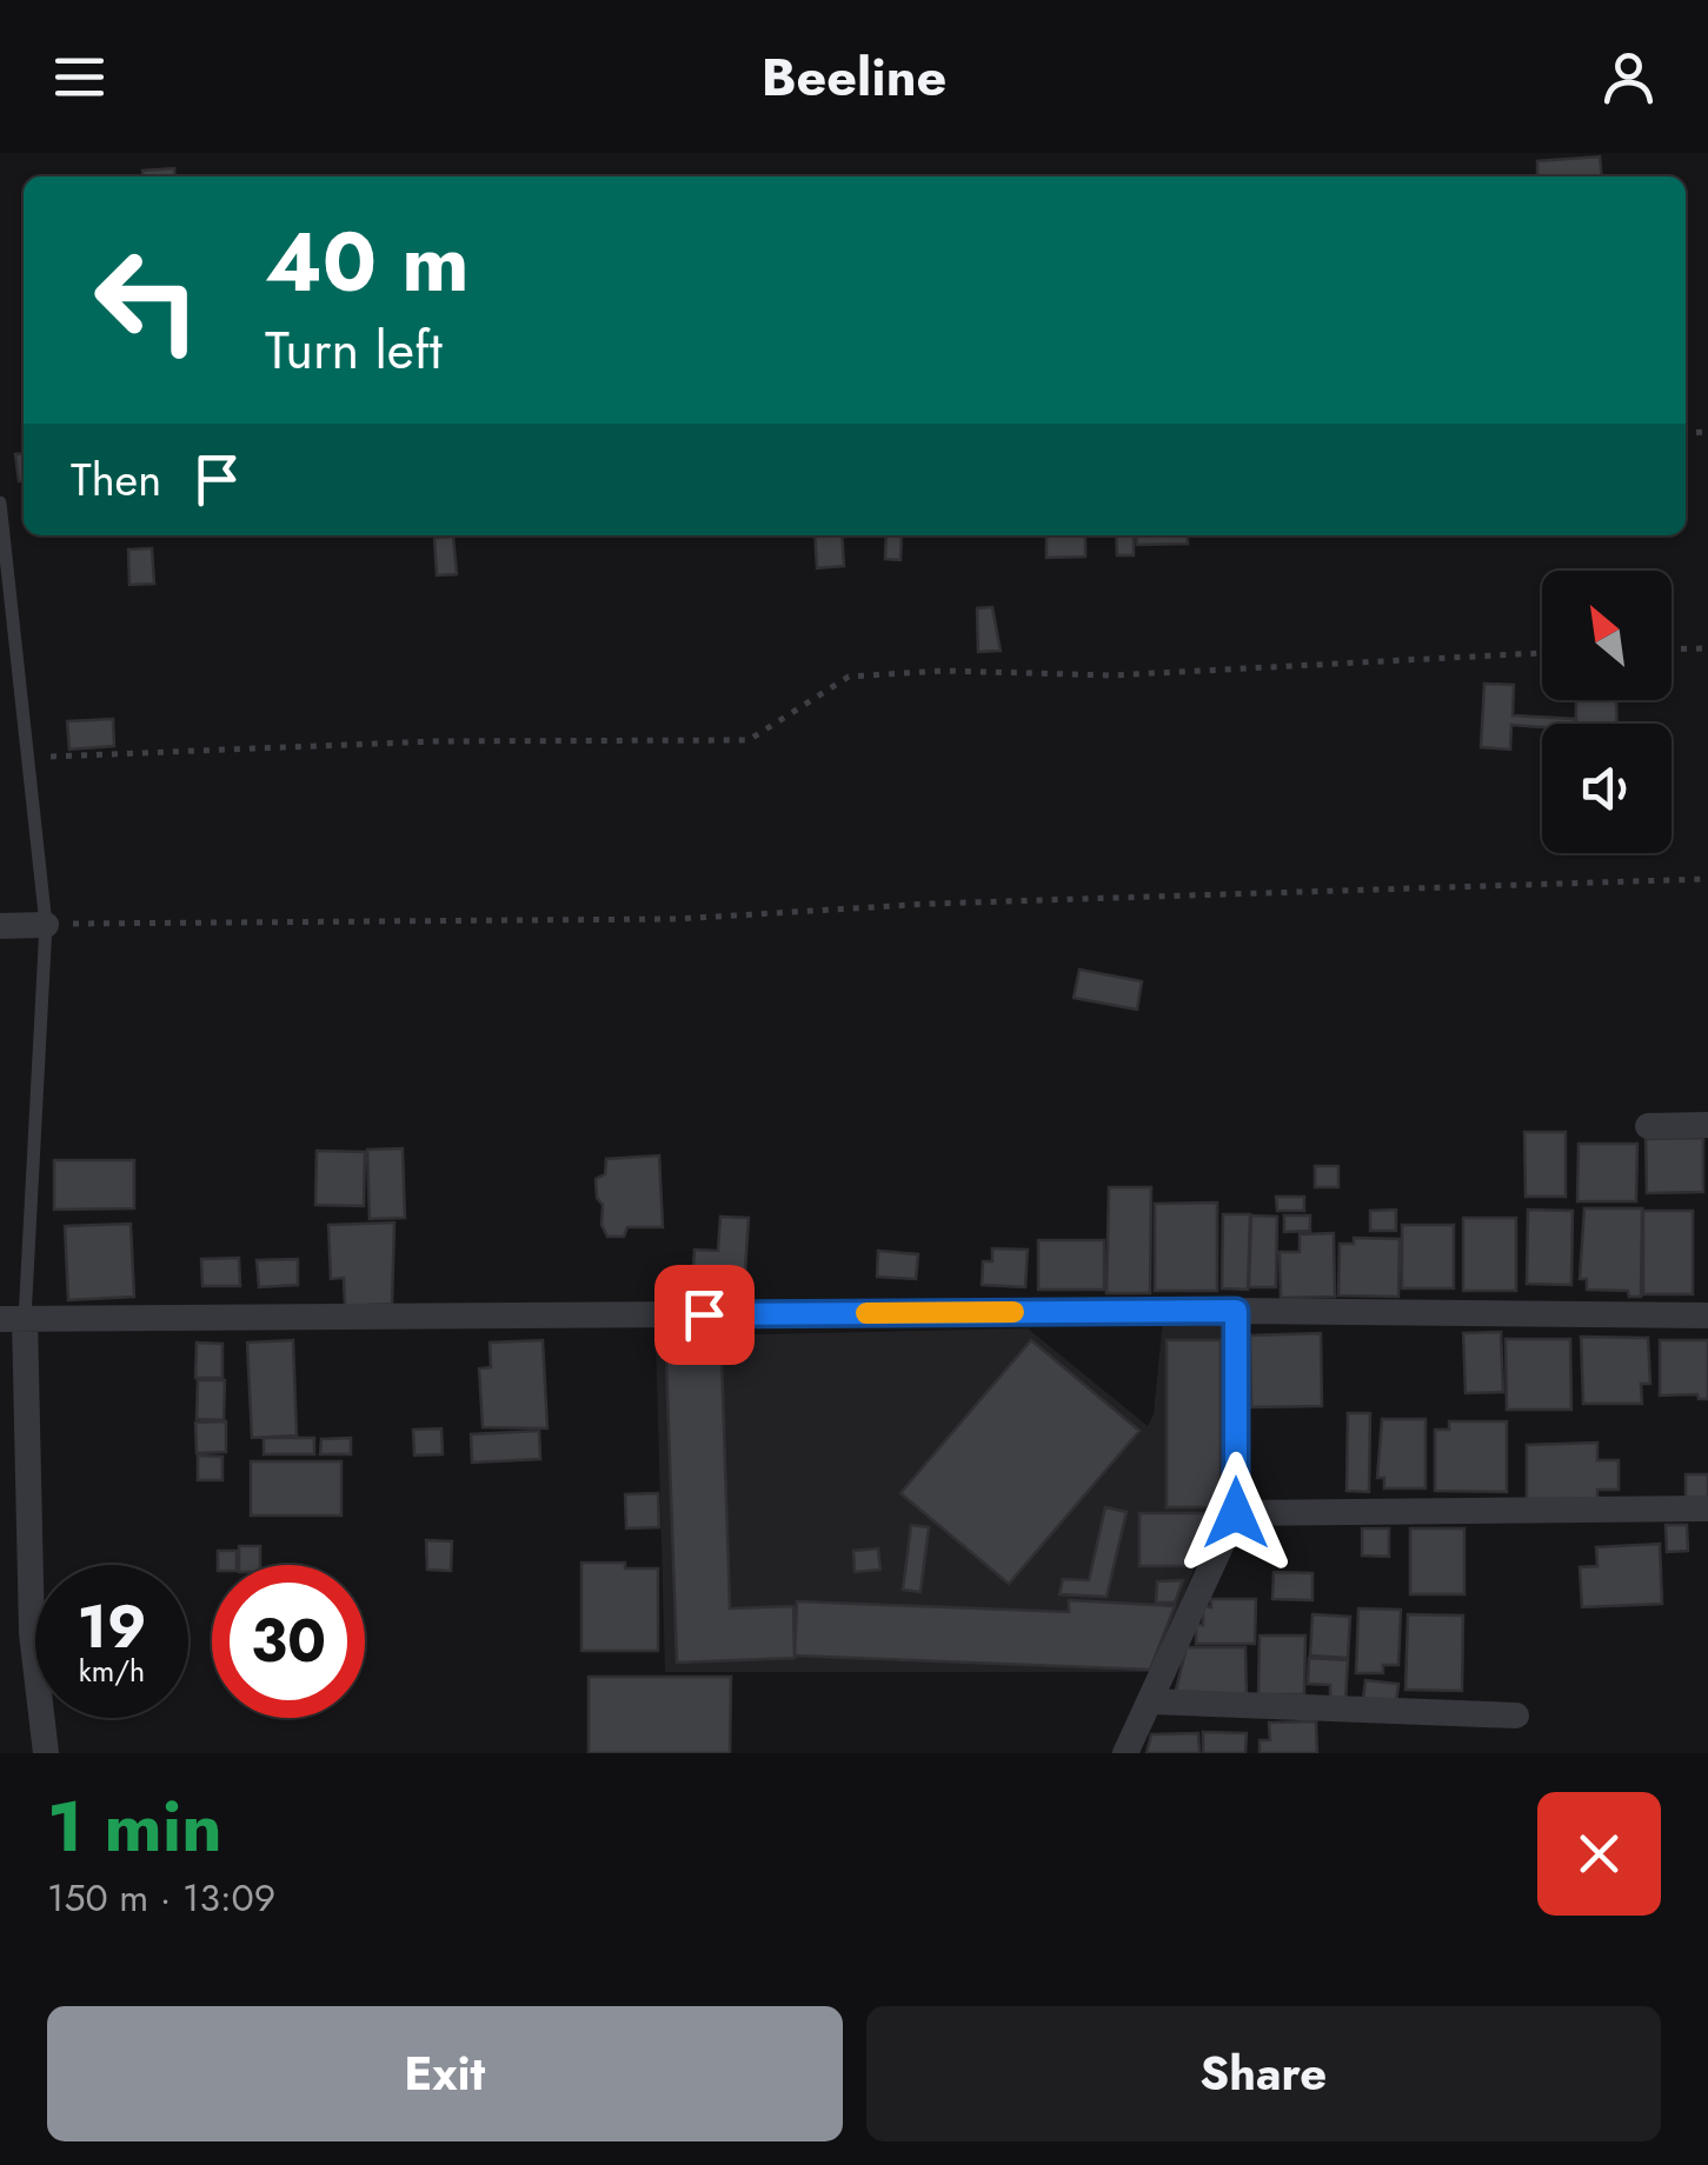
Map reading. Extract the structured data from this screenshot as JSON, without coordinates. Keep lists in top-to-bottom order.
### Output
{
  "north": "top left",
  "page": {
    "header": "Beeline",
    "turn": ["40 m", "Turn left"],
    "then": "Then",
    "speed": "19 km/h",
    "limit": "30",
    "heading": ["1 min", "150 m · 13:09"],
    "buttons": ["Exit", "Share"]
  }
}
